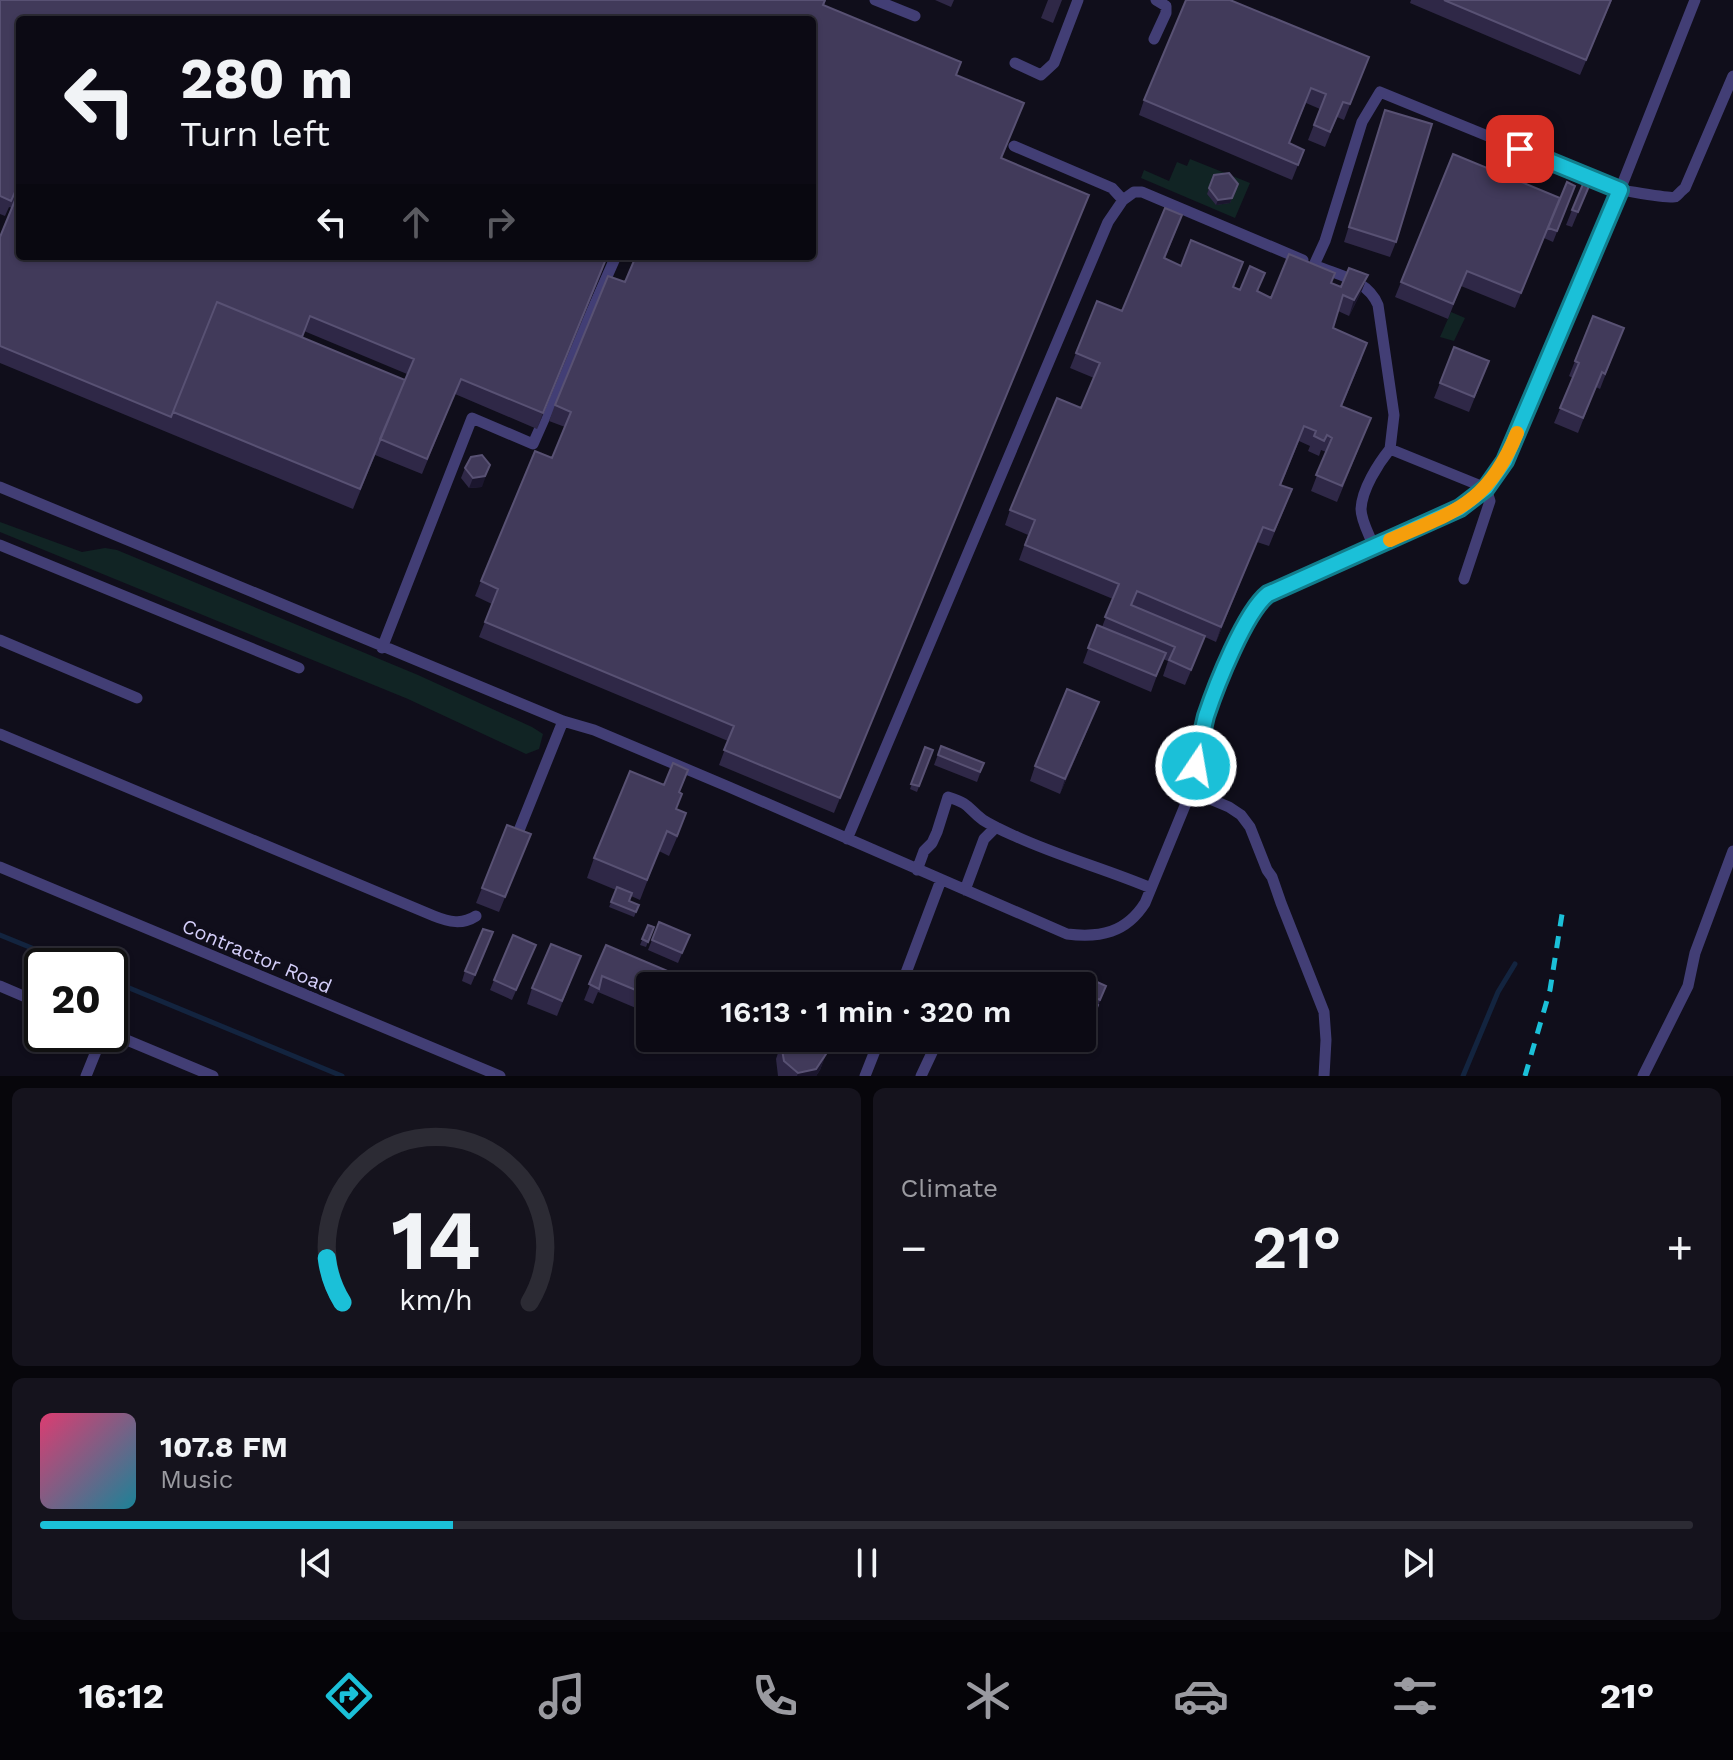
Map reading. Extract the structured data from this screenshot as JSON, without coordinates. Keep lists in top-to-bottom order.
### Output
{
  "streets": {
    "lane": ["Contractor Road"]
  },
  "page": {
    "turn": ["280 m", "Turn left"],
    "limit": "20",
    "trip": "16:13 · 1 min · 320 m",
    "tile": "Climate",
    "heat": ["−", "21°", "+"],
    "song": ["107.8 FM", "Music"],
    "tabs": ["16:12", "21°"],
    "gauge": ["14", "km/h"]
  }
}
